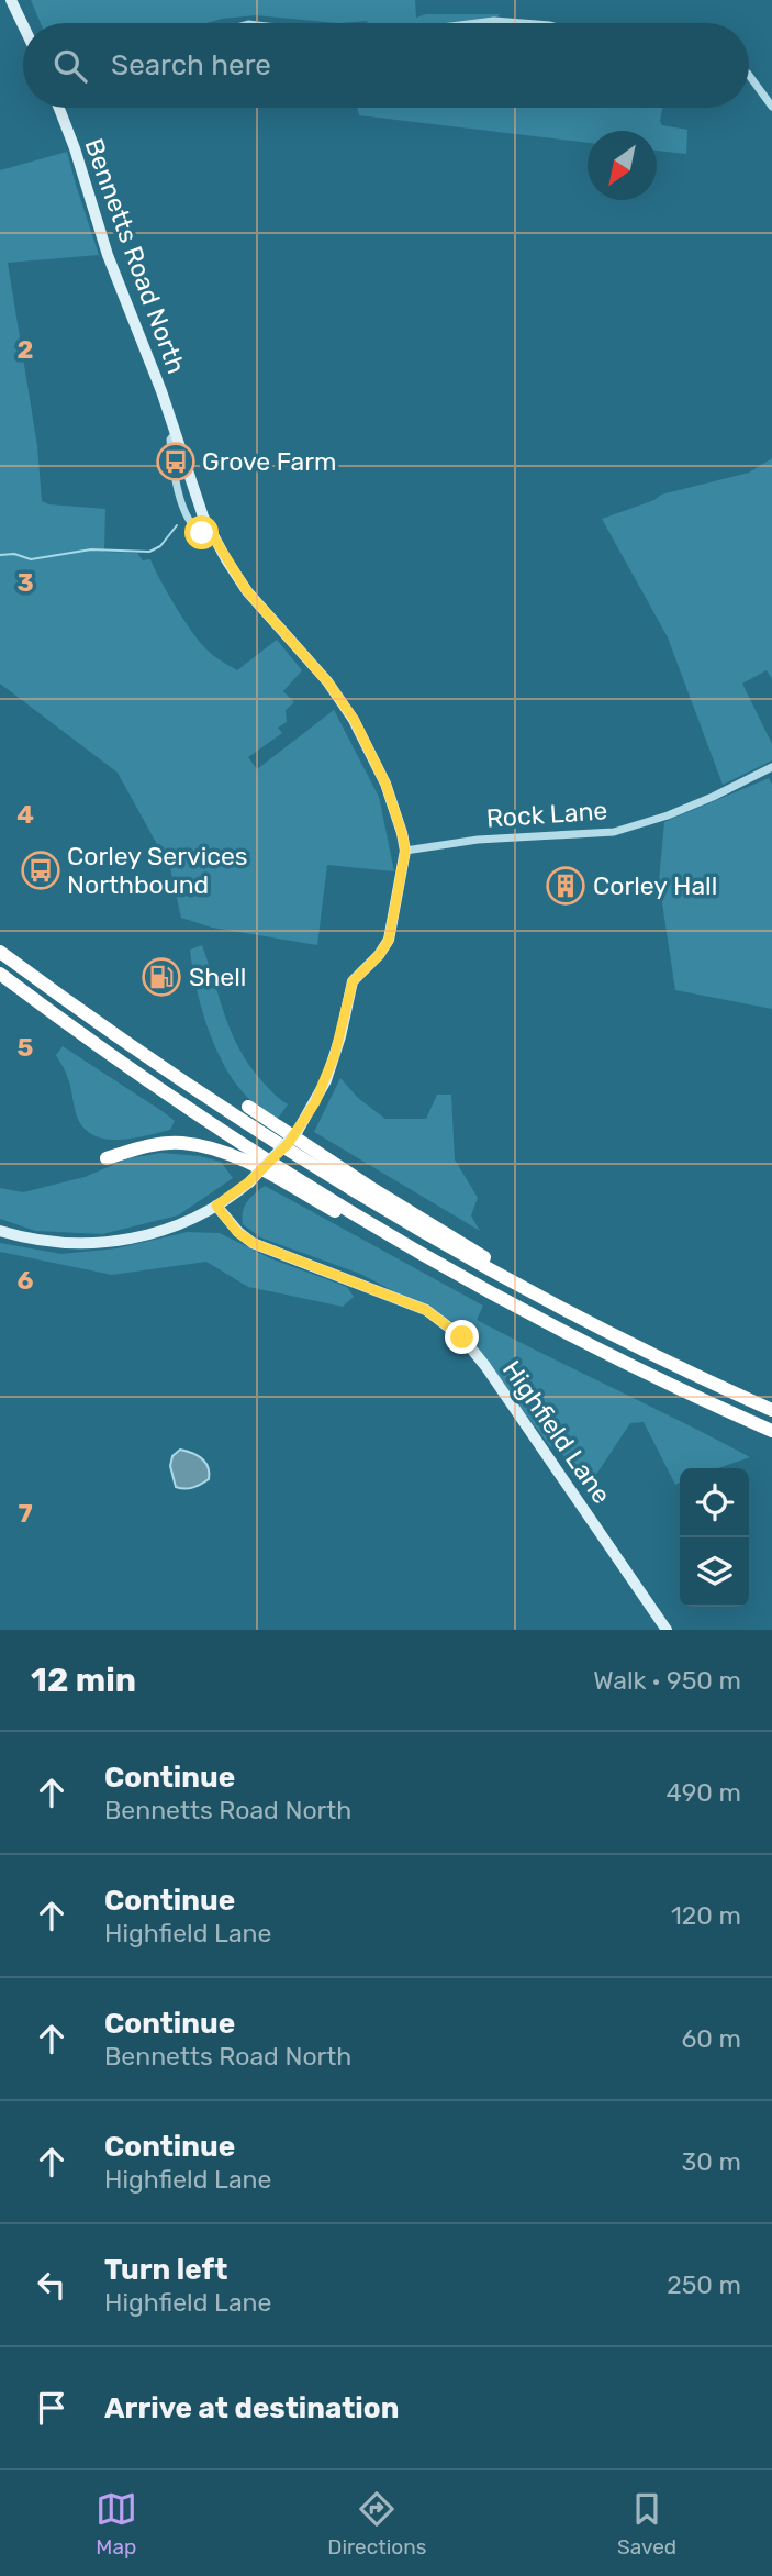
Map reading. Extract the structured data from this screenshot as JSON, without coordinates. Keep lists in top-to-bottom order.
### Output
{
  "streets": {
    "street": ["Bennetts Road North", "Rock Lane", "Highfield Lane"]
  },
  "crossings": [
    ["Bennetts Road North", "Rock Lane"],
    ["Bennetts Road North", "Highfield Lane"]
  ],
  "places": {
    "bus stop": ["Grove Farm", "Corley Services Northbound"],
    "building": ["Corley Hall"],
    "fuel station": ["Shell"]
  },
  "north": "bottom left",
  "page": {
    "search": "Search here",
    "heading": ["12 min", "Walk · 950 m"],
    "list": [
      ["Continue", "Bennetts Road North", "490 m"],
      ["Continue", "Highfield Lane", "120 m"],
      ["Continue", "Bennetts Road North", "60 m"],
      ["Continue", "Highfield Lane", "30 m"],
      ["Turn left", "Highfield Lane", "250 m"],
      "Arrive at destination"
    ],
    "nav": ["Map", "Directions", "Saved"]
  },
  "grid": {
    "rows": [
      "2",
      "3",
      "4",
      "5",
      "6",
      "7"
    ]
  }
}
